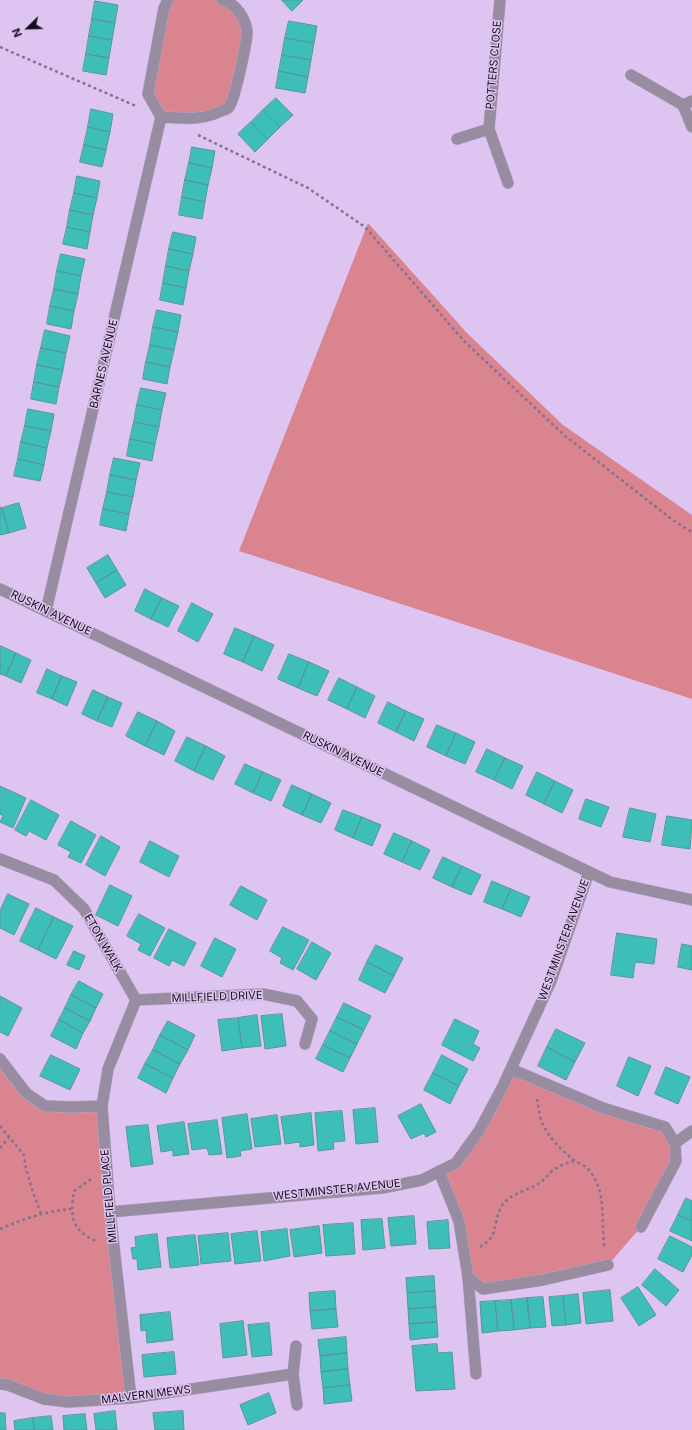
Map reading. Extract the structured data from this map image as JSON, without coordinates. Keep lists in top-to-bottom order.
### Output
{
  "streets": {
    "street": [
      "POTTERS CLOSE",
      "BARNES AVENUE",
      "RUSKIN AVENUE",
      "WESTMINSTER AVENUE",
      "ETON WALK",
      "MILLFIELD DRIVE",
      "MILLFIELD PLACE",
      "MALVERN MEWS"
    ]
  },
  "crossings": [
    ["BARNES AVENUE", "RUSKIN AVENUE"],
    ["RUSKIN AVENUE", "WESTMINSTER AVENUE"],
    ["WESTMINSTER AVENUE", "MILLFIELD PLACE"],
    ["ETON WALK", "MILLFIELD DRIVE"],
    ["ETON WALK", "MILLFIELD PLACE"],
    ["MILLFIELD DRIVE", "MILLFIELD PLACE"],
    ["MILLFIELD PLACE", "MALVERN MEWS"]
  ],
  "north": "bottom left"
}
